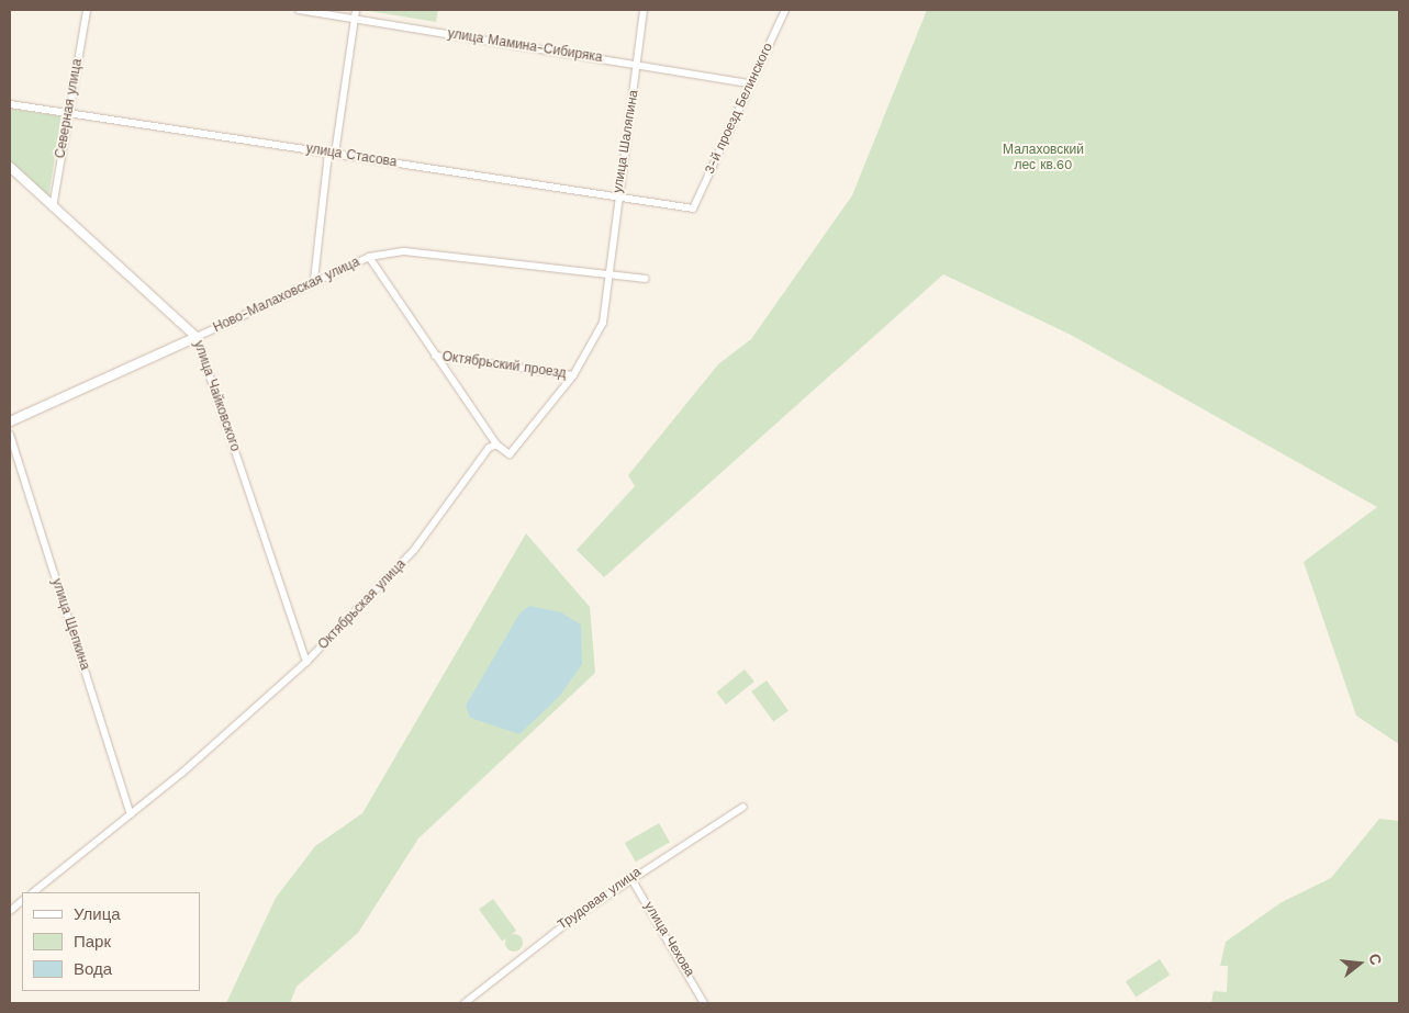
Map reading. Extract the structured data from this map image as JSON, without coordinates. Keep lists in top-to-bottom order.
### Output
{
  "streets": {
    "street": [
      "улица Мамина-Сибиряка",
      "Северная улица",
      "3-й проезд Белинского",
      "улица Шаляпина",
      "улица Стасова",
      "Ново-Малаховская улица",
      "Октябрьский проезд",
      "улица Чайковского",
      "Октябрьская улица",
      "улица Щепкина",
      "Трудовая улица",
      "улица Чехова"
    ]
  },
  "crossings": [
    ["улица Мамина-Сибиряка", "3-й проезд Белинского"],
    ["улица Мамина-Сибиряка", "улица Шаляпина"],
    ["Северная улица", "улица Стасова"],
    ["Северная улица", "улица Чайковского"],
    ["3-й проезд Белинского", "улица Стасова"],
    ["улица Шаляпина", "улица Стасова"],
    ["улица Шаляпина", "Ново-Малаховская улица"],
    ["Ново-Малаховская улица", "Октябрьский проезд"],
    ["Ново-Малаховская улица", "улица Чайковского"],
    ["Октябрьский проезд", "Октябрьская улица"],
    ["улица Чайковского", "Октябрьская улица"],
    ["Октябрьская улица", "улица Щепкина"],
    ["Трудовая улица", "улица Чехова"]
  ],
  "parks": ["Малаховский лес кв.60"],
  "legend": ["Улица", "Парк", "Вода"],
  "north": "right"
}
